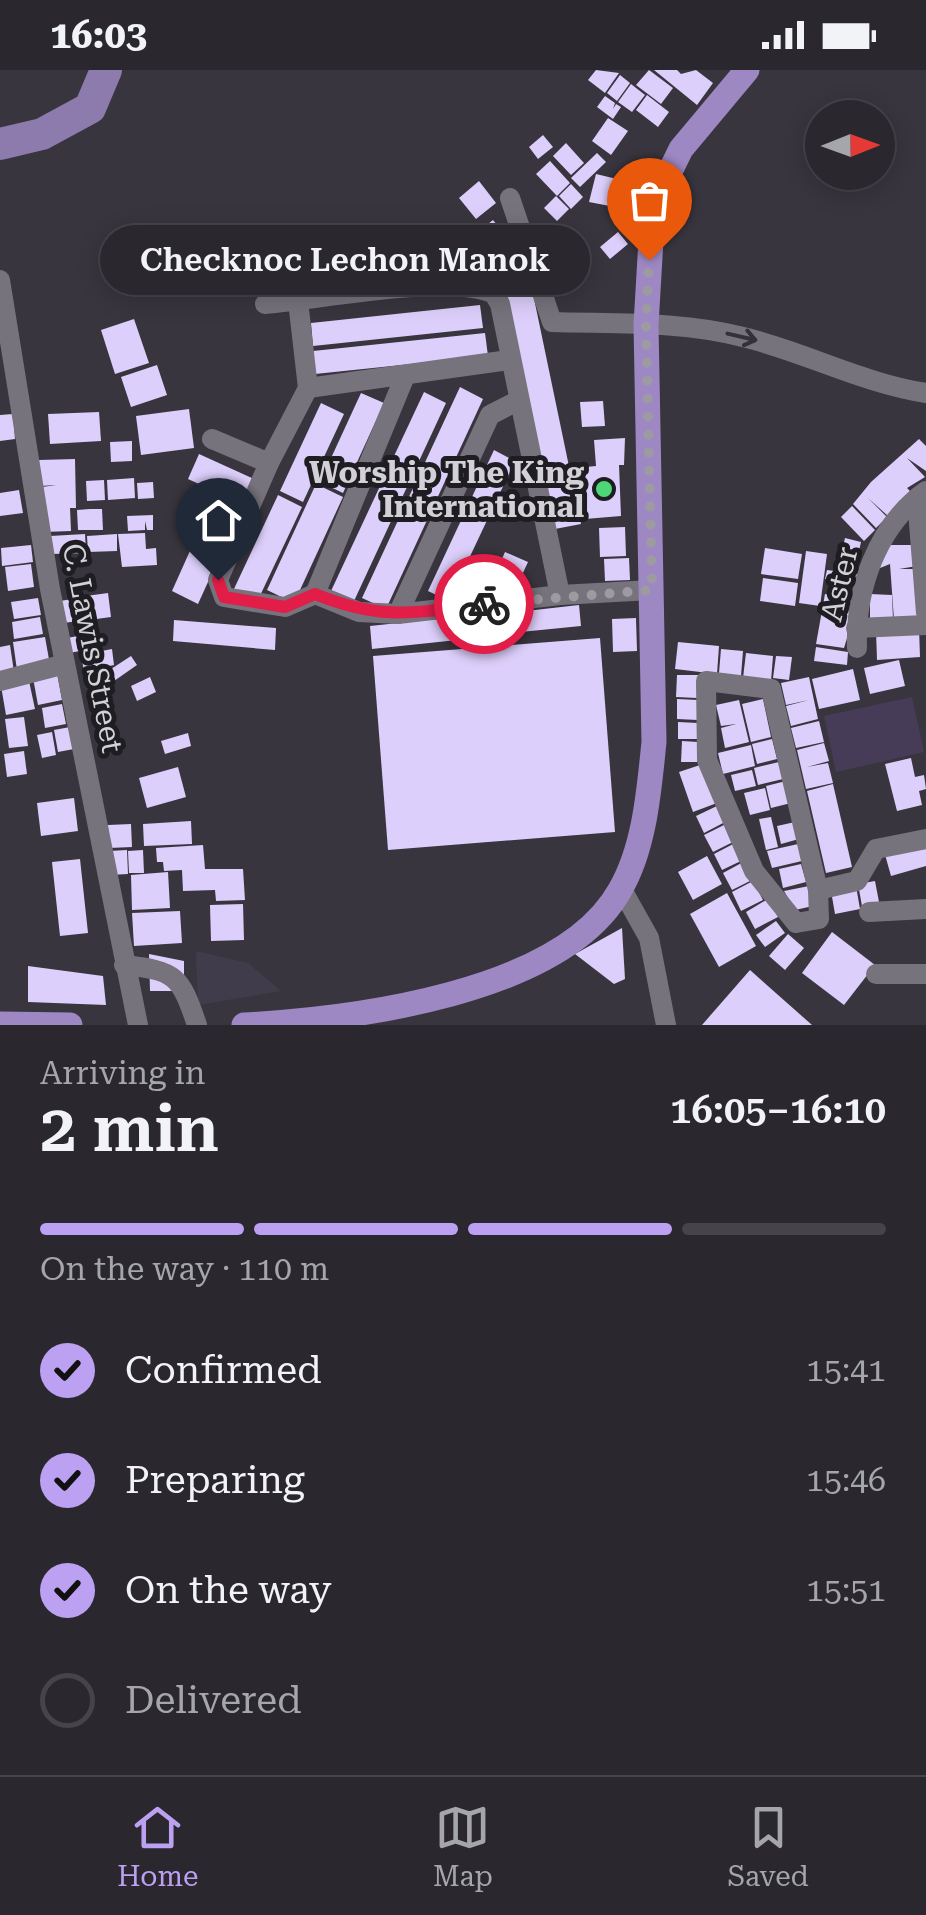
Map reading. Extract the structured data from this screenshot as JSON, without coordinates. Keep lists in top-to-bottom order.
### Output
{
  "streets": {
    "street": ["Aster", "C. Lawis Street"]
  },
  "places": ["Checknoc Lechon Manok", "Worship The King International"],
  "north": "right",
  "page": {
    "status": "16:03",
    "bubble": "Checknoc Lechon Manok",
    "heading": ["2 min", "Arriving in", "16:05–16:10"],
    "bar": "On the way · 110 m",
    "list": [
      ["Confirmed", "15:41"],
      ["Preparing", "15:46"],
      ["On the way", "15:51"],
      "Delivered"
    ],
    "tabs": ["Home", "Map", "Saved"]
  }
}
